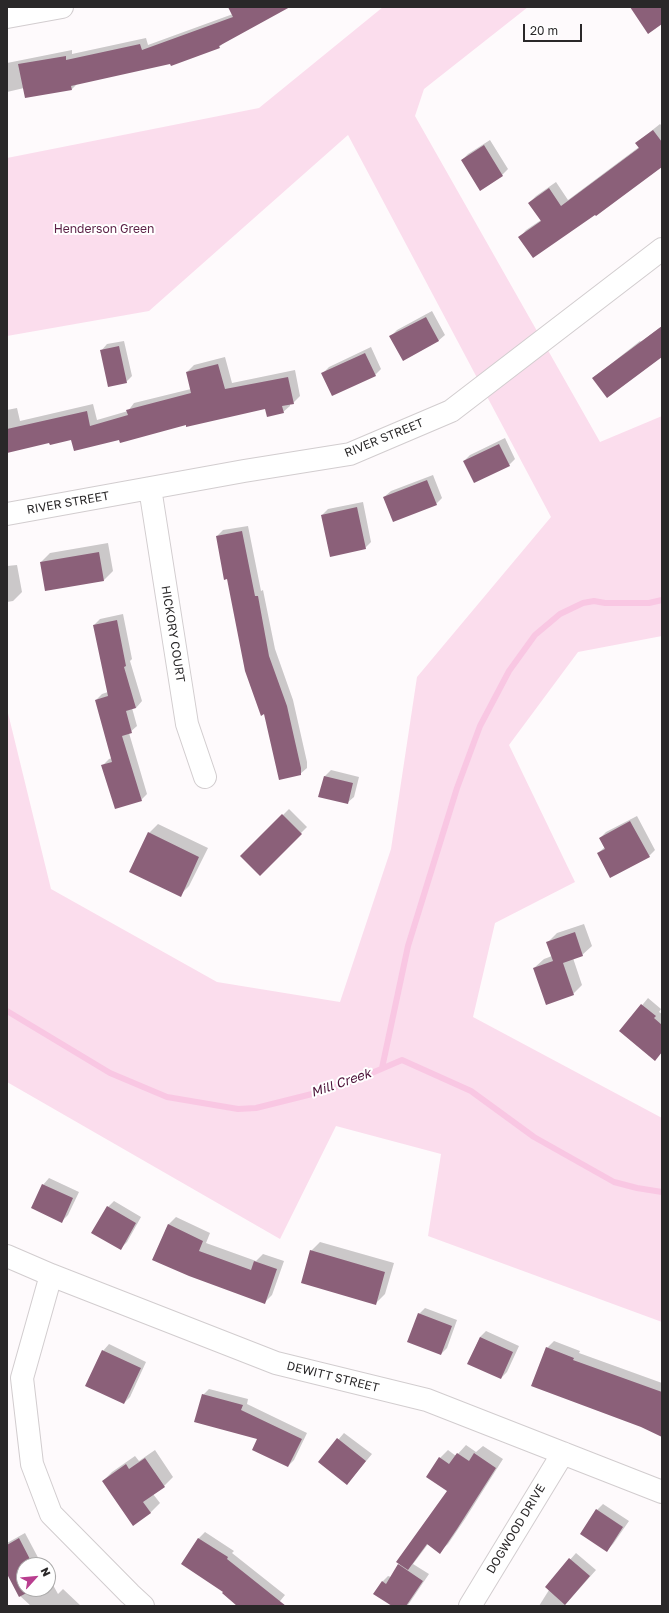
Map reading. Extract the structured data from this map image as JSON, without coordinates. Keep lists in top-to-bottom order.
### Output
{
  "streets": {
    "street": [
      "RIVER STREET",
      "HICKORY COURT",
      "DEWITT STREET",
      "DOGWOOD DRIVE"
    ]
  },
  "crossings": [
    ["RIVER STREET", "HICKORY COURT"],
    ["DEWITT STREET", "DOGWOOD DRIVE"]
  ],
  "water": ["Mill Creek"],
  "parks": ["Henderson Green"],
  "scale_bar": "20 m",
  "north": "top right"
}
